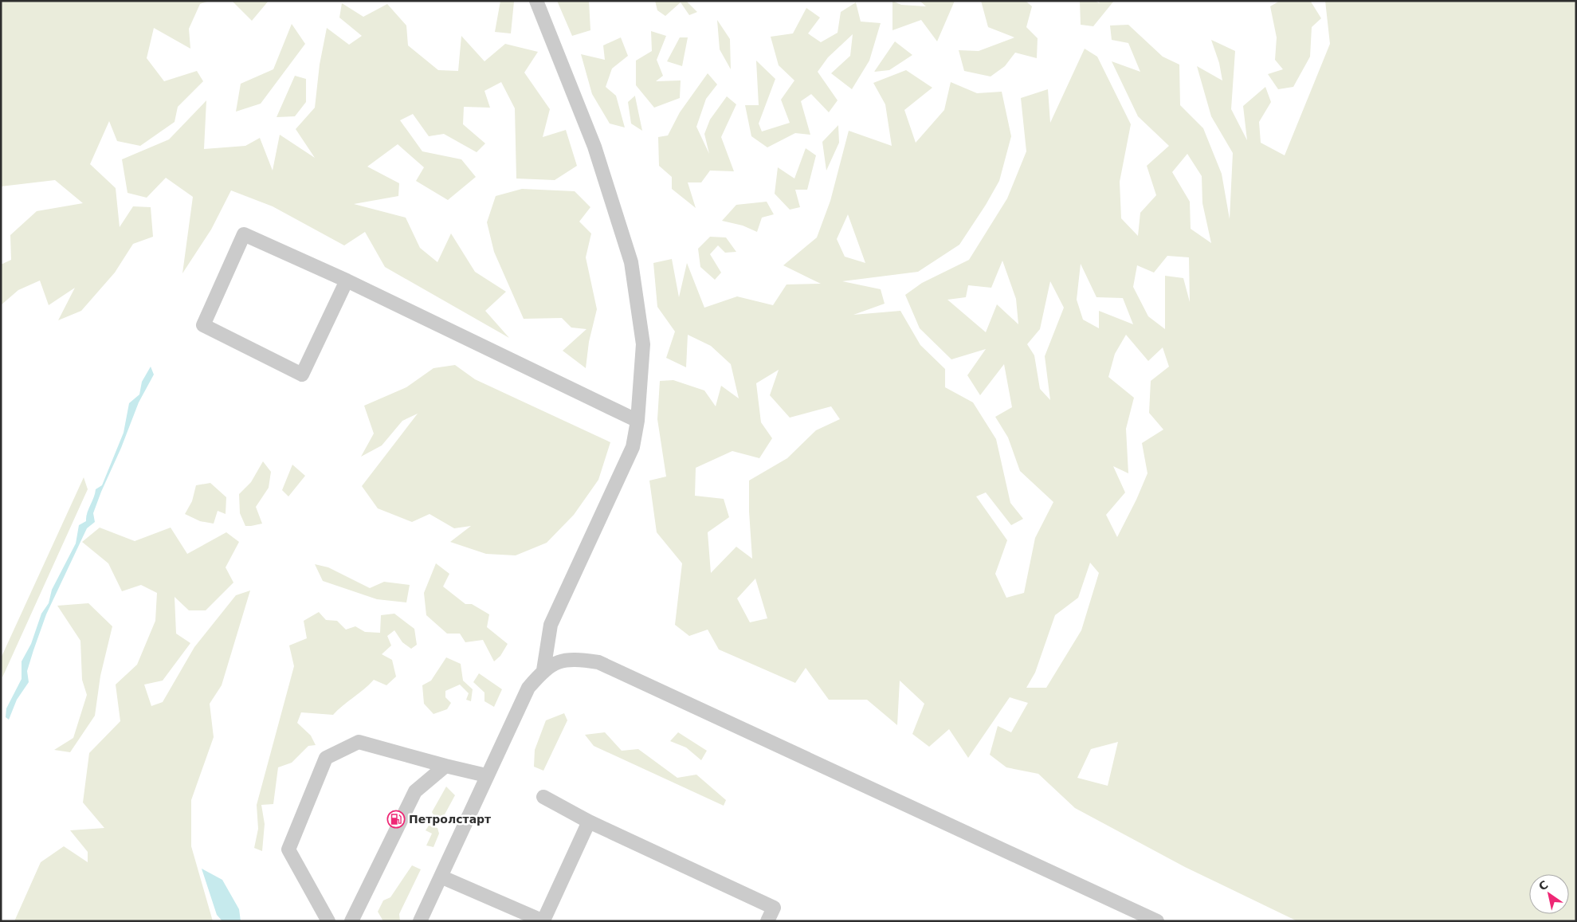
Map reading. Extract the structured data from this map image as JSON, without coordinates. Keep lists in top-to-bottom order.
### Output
{
  "places": {
    "fuel station": ["Петролстарт"]
  },
  "north": "top left"
}
